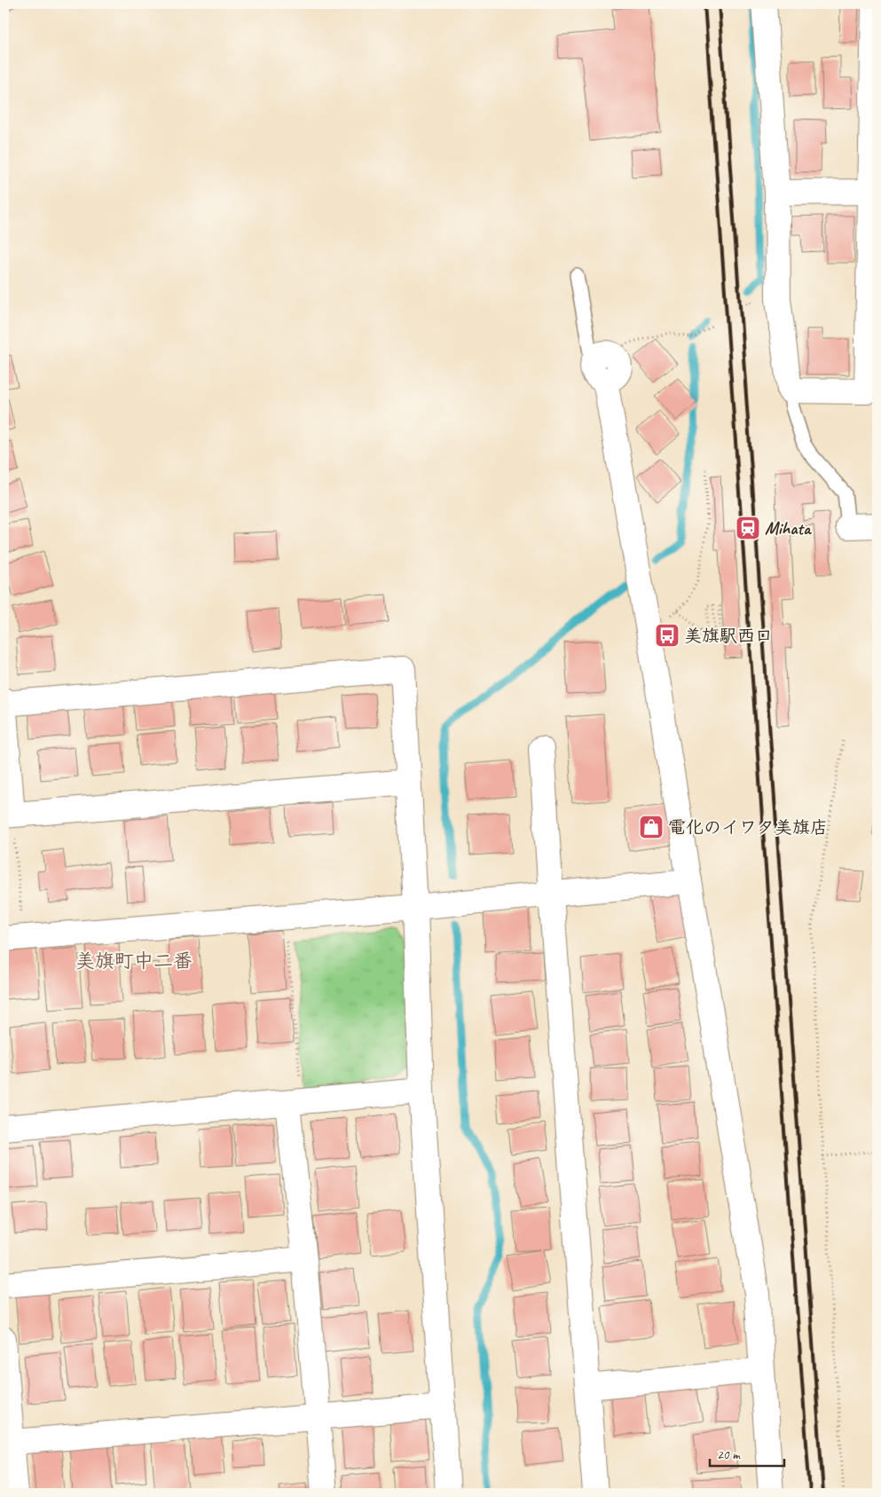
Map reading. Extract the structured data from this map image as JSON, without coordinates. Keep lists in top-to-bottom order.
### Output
{
  "districts": ["美旗町中二番"],
  "places": {
    "station": ["Mihata"],
    "bus stop": ["美旗駅西口"],
    "shop": ["電化のイワタ美旗店"]
  },
  "scale_bar": "20 m"
}
